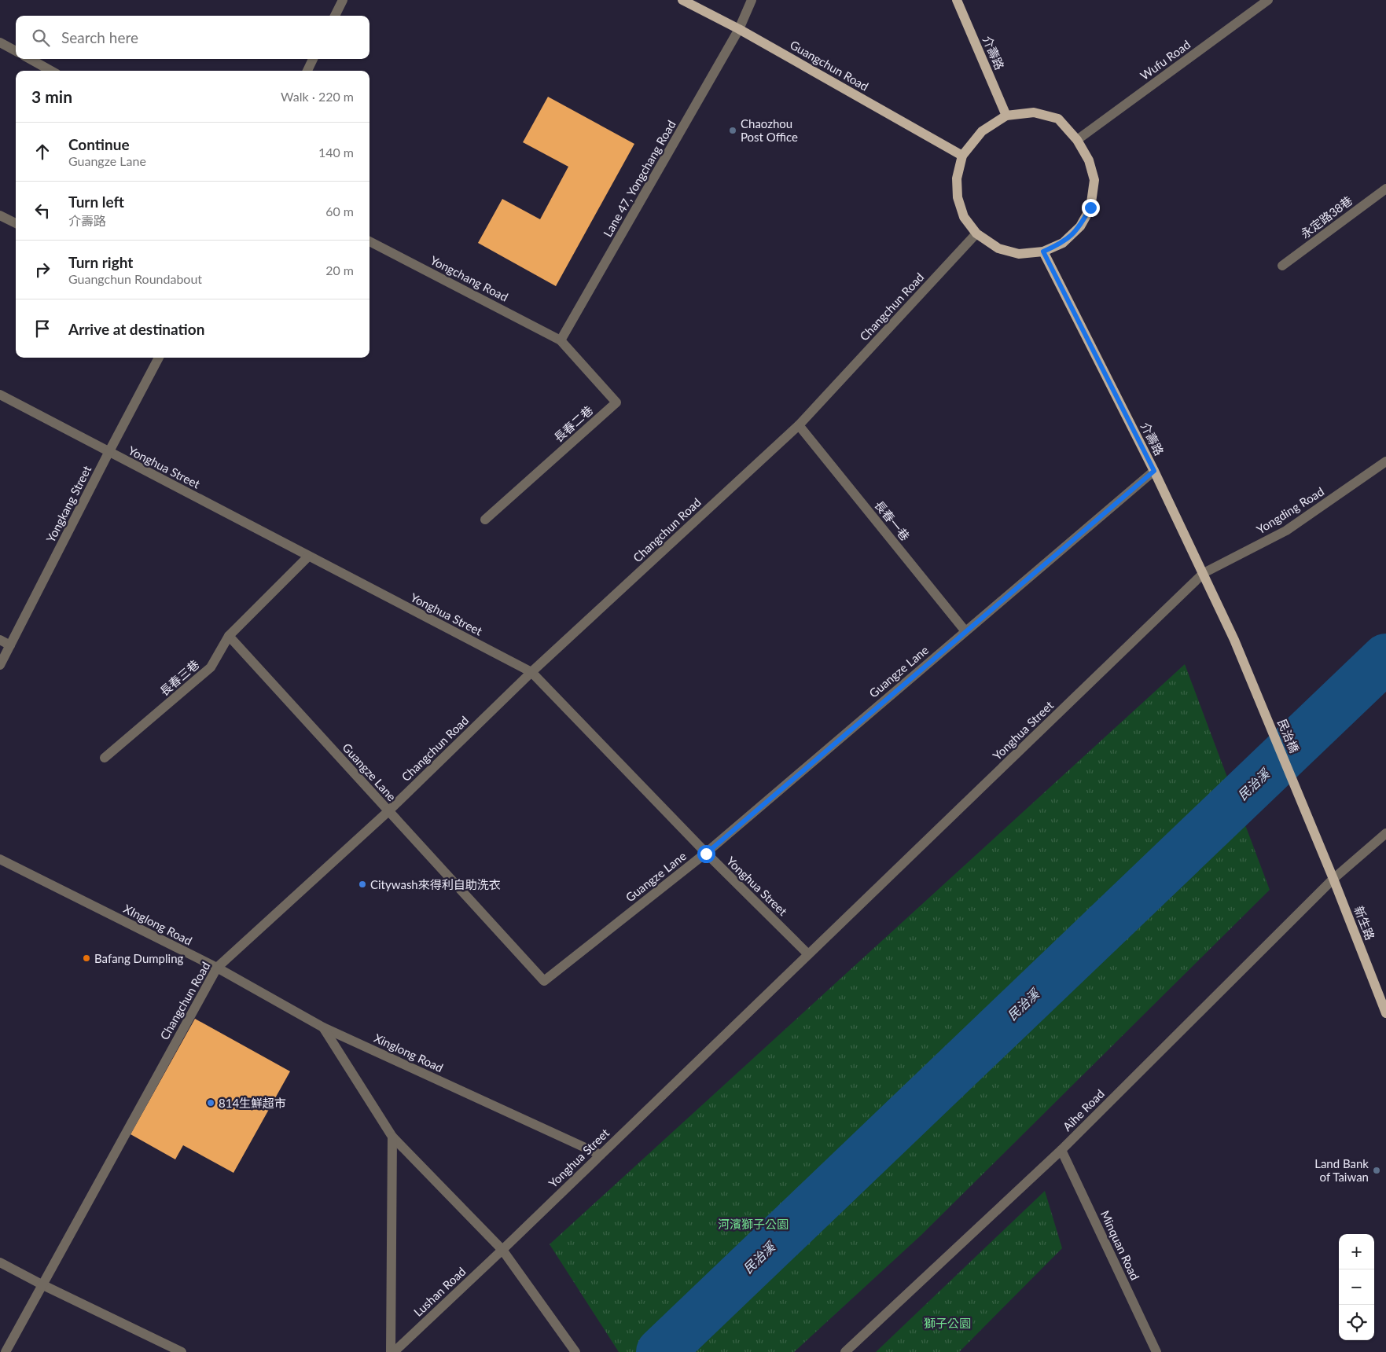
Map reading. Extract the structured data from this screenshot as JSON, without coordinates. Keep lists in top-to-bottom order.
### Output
{
  "streets": {
    "main road": [
      "介壽路",
      "Guangchun Road",
      "民治橋",
      "新生路"
    ],
    "street": [
      "Wufu Road",
      "Lane 47, Yongchang Road",
      "永定路38巷",
      "Yongchang Road",
      "Changchun Road",
      "長春二巷",
      "Yonghua Street",
      "Yongkang Street",
      "Yongding Road",
      "長春一巷",
      "Guangze Lane",
      "長春三巷",
      "XInglong Road",
      "Xinglong Road",
      "Aihe Road",
      "Minquan Road",
      "Lushan Road"
    ]
  },
  "crossings": [
    ["介壽路", "Wufu Road"],
    ["介壽路", "Guangchun Road"],
    ["介壽路", "Changchun Road"],
    ["介壽路", "Yonghua Street"],
    ["介壽路", "Yongding Road"],
    ["介壽路", "Guangze Lane"],
    ["介壽路", "民治橋"],
    ["Wufu Road", "Guangchun Road"],
    ["Wufu Road", "Changchun Road"],
    ["Guangchun Road", "Lane 47, Yongchang Road"],
    ["Guangchun Road", "Changchun Road"],
    ["Lane 47, Yongchang Road", "Yongchang Road"],
    ["Lane 47, Yongchang Road", "長春二巷"],
    ["Yongchang Road", "長春二巷"],
    ["Changchun Road", "Yonghua Street"],
    ["Changchun Road", "長春一巷"],
    ["Changchun Road", "Guangze Lane"],
    ["Changchun Road", "XInglong Road"],
    ["Yonghua Street", "Yongkang Street"],
    ["Yonghua Street", "Yongding Road"],
    ["Yonghua Street", "Guangze Lane"],
    ["Yonghua Street", "長春三巷"],
    ["Yonghua Street", "Xinglong Road"],
    ["Yonghua Street", "Lushan Road"],
    ["長春一巷", "Guangze Lane"],
    ["Guangze Lane", "長春三巷"],
    ["民治橋", "新生路"],
    ["新生路", "Aihe Road"],
    ["XInglong Road", "Xinglong Road"],
    ["Aihe Road", "Minquan Road"]
  ],
  "water": ["民治溪"],
  "parks": ["河濱獅子公園", "獅子公園"],
  "places": [
    "Chaozhou Post Office",
    "Citywash來得利自助洗衣",
    "Bafang Dumpling",
    "814生鮮超市",
    "Land Bank of Taiwan"
  ],
  "page": {
    "search": "Search here",
    "heading": ["3 min", "Walk · 220 m"],
    "list": [
      ["Continue", "Guangze Lane", "140 m"],
      ["Turn left", "介壽路", "60 m"],
      ["Turn right", "Guangchun Roundabout", "20 m"],
      "Arrive at destination"
    ],
    "map_buttons": ["+", "−"]
  }
}
